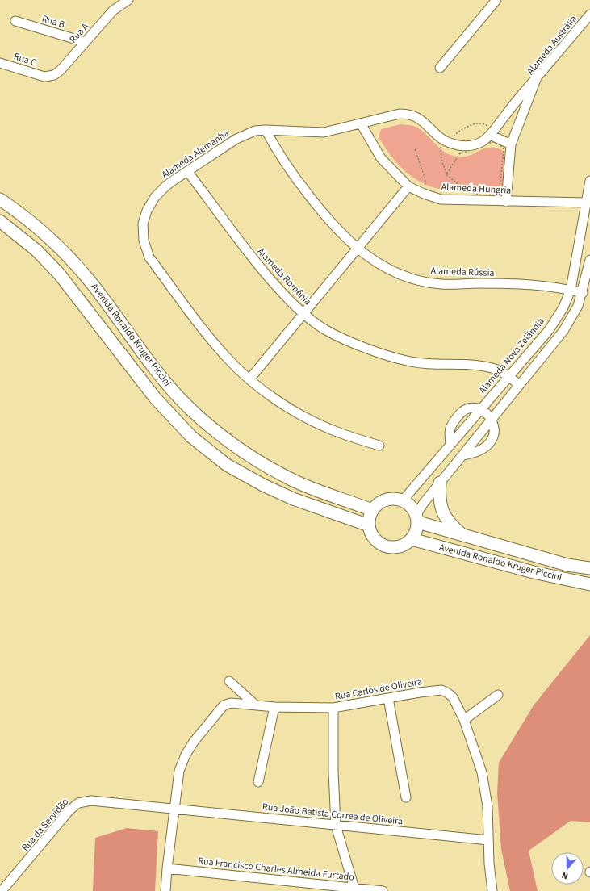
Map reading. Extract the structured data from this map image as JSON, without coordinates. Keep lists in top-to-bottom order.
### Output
{
  "streets": {
    "main road": ["Avenida Ronaldo Kruger Piccini"],
    "street": [
      "Rua B",
      "Rua A",
      "Alameda Austrália",
      "Rua C",
      "Alameda Alemanha",
      "Alameda Hungria",
      "Alameda Rússia",
      "Alameda Romênia",
      "Alameda Nova Zelãndia",
      "Rua Carlos de Oliveira",
      "Rua João Batista Correa de Oliveira",
      "Rua da Servidão",
      "Rua Francisco Charles Almeida Furtado"
    ]
  },
  "crossings": [
    ["Rua B", "Rua A"],
    ["Rua A", "Rua C"],
    ["Alameda Austrália", "Alameda Alemanha"],
    ["Alameda Austrália", "Alameda Hungria"],
    ["Alameda Alemanha", "Alameda Hungria"],
    ["Alameda Alemanha", "Alameda Rússia"],
    ["Alameda Alemanha", "Alameda Romênia"],
    ["Alameda Hungria", "Alameda Nova Zelãndia"],
    ["Alameda Rússia", "Alameda Nova Zelãndia"],
    ["Alameda Romênia", "Alameda Nova Zelãndia"],
    ["Avenida Ronaldo Kruger Piccini", "Alameda Nova Zelãndia"],
    ["Rua Carlos de Oliveira", "Rua João Batista Correa de Oliveira"],
    ["Rua Carlos de Oliveira", "Rua da Servidão"],
    ["Rua João Batista Correa de Oliveira", "Rua da Servidão"]
  ],
  "north": "bottom"
}
